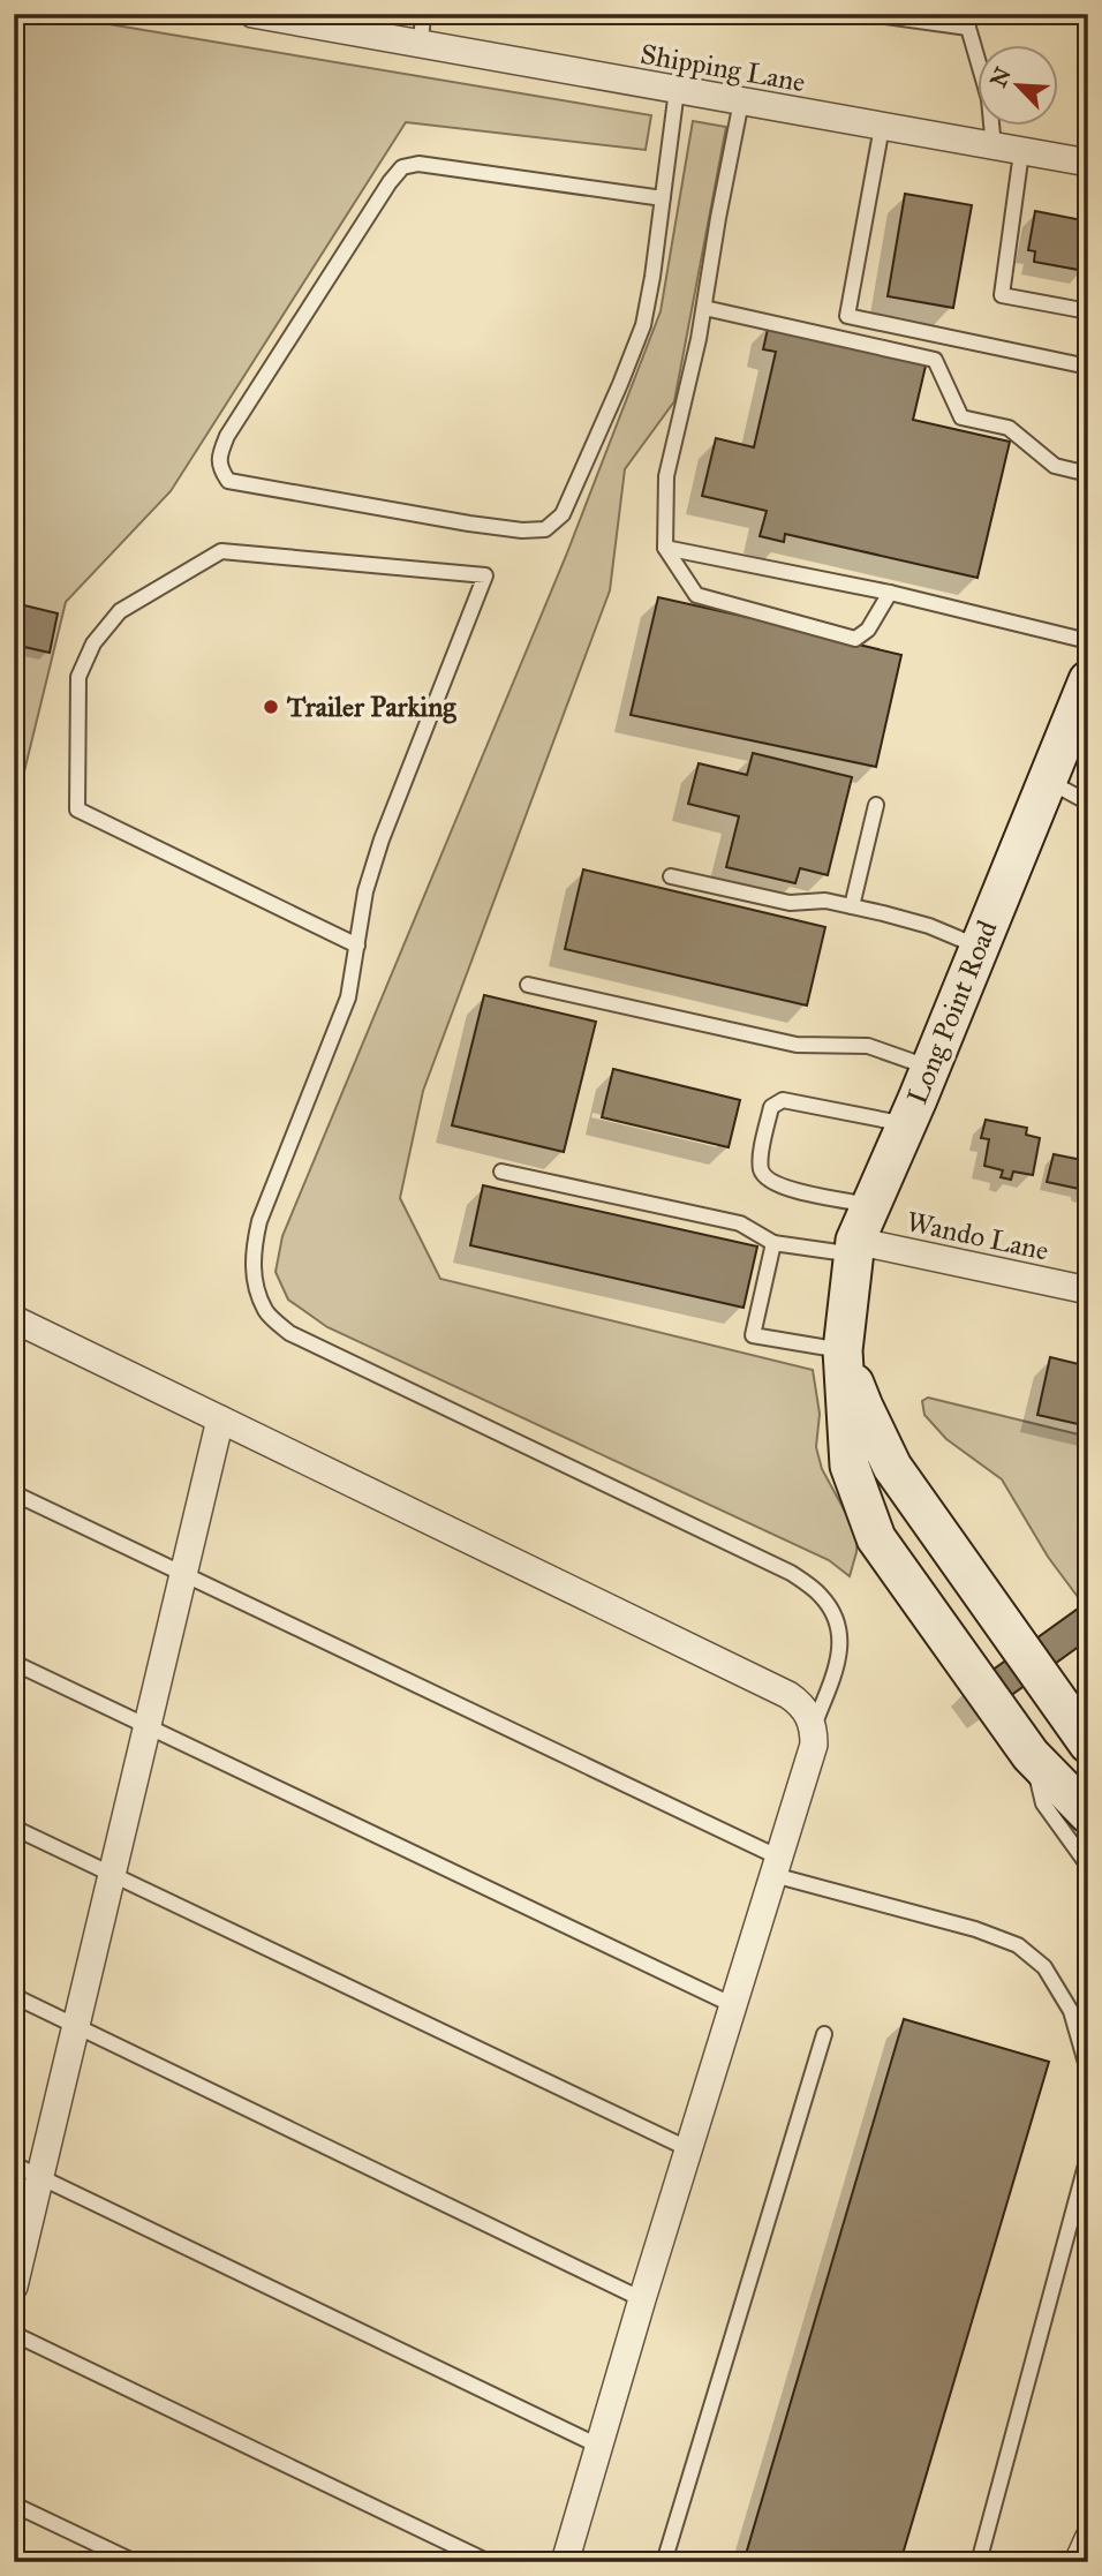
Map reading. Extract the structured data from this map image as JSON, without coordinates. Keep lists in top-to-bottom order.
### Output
{
  "streets": {
    "main road": ["Long Point Road"],
    "street": ["Shipping Lane", "Wando Lane"]
  },
  "crossings": [
    ["Long Point Road", "Wando Lane"]
  ],
  "places": ["Trailer Parking"],
  "north": "top left"
}
